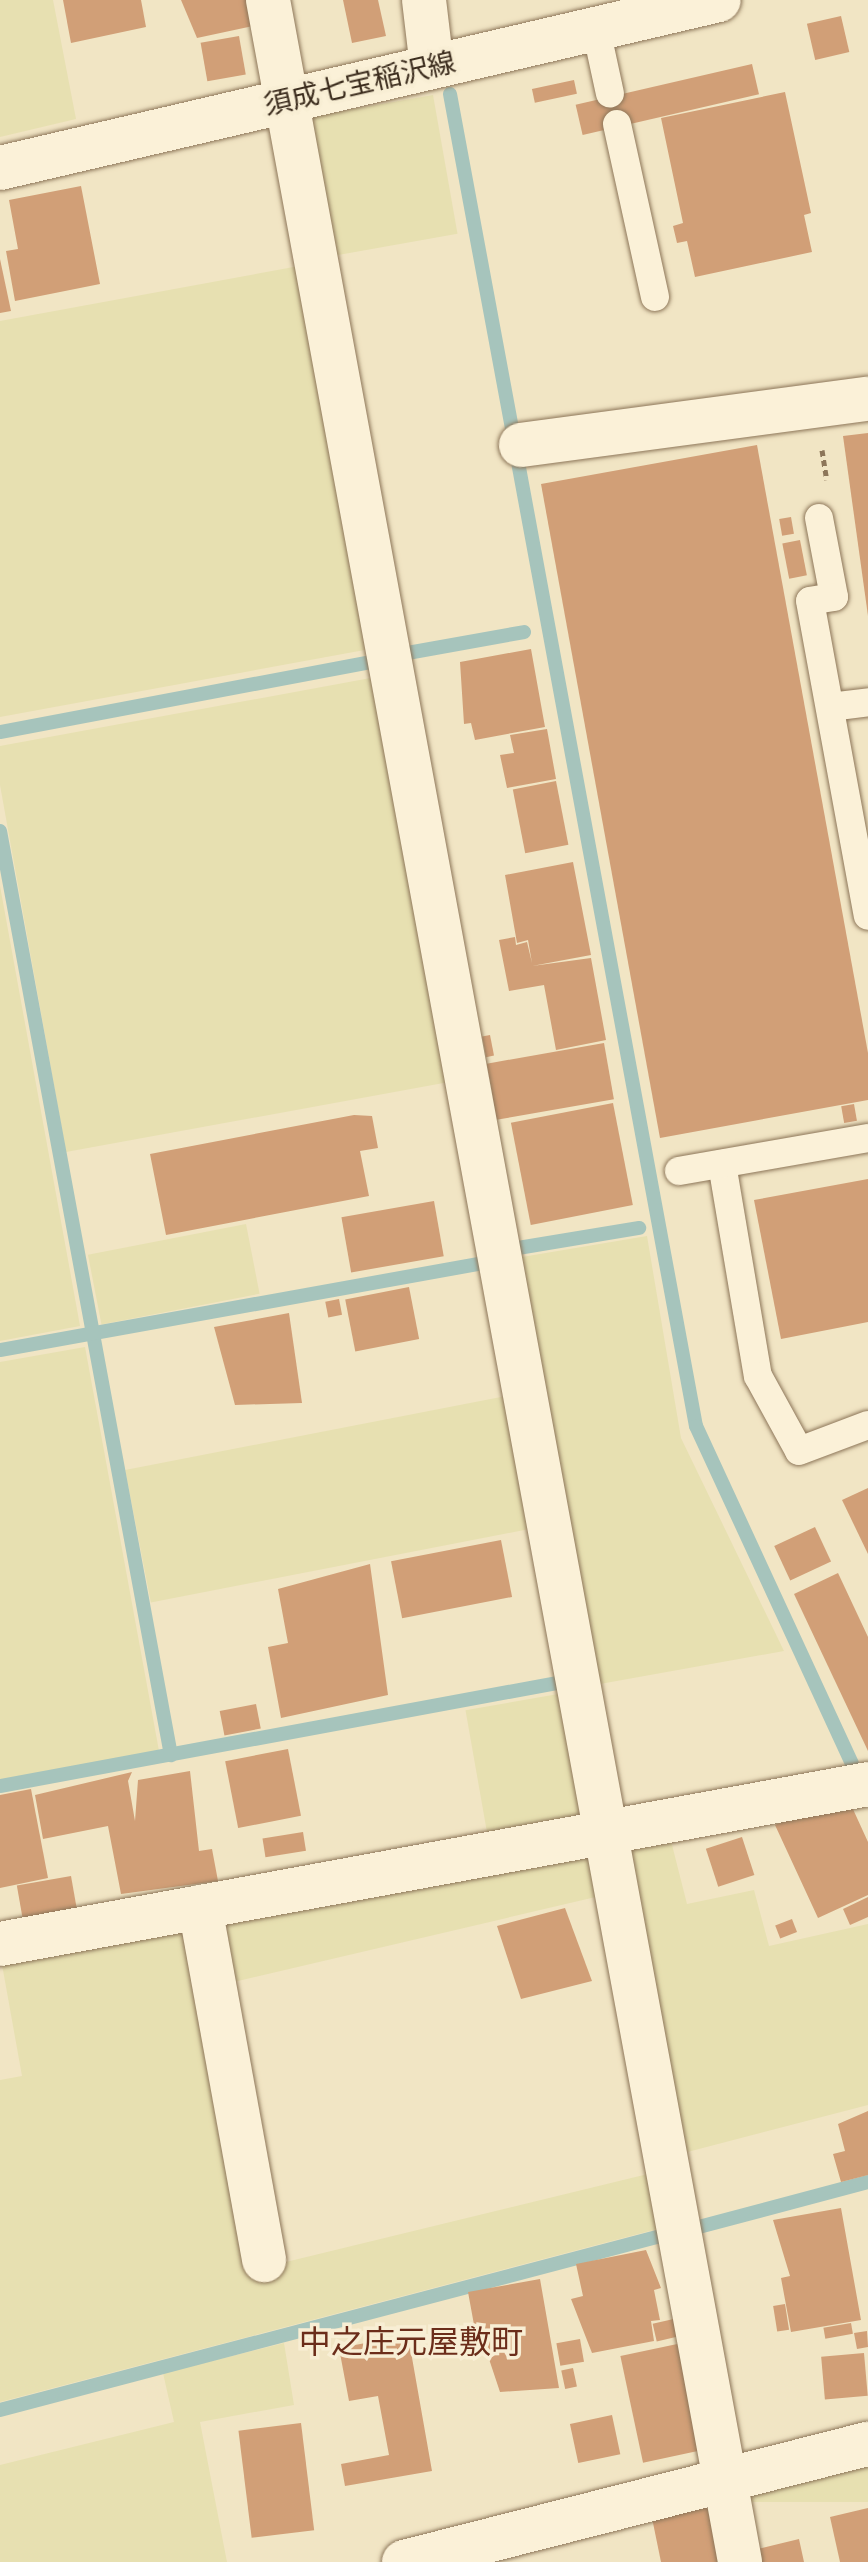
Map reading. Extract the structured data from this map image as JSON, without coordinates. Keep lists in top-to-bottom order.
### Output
{
  "streets": {
    "street": ["須成七宝稲沢線"]
  },
  "districts": ["中之庄元屋敷町"]
}
